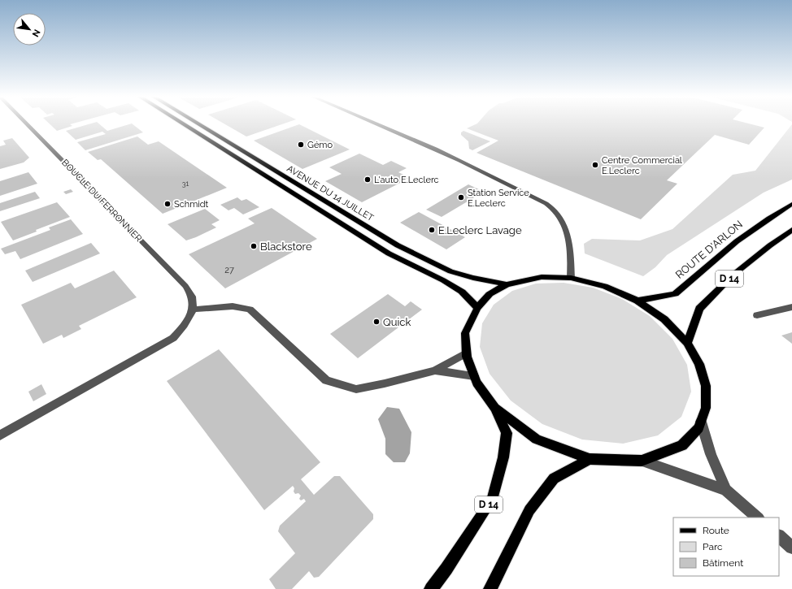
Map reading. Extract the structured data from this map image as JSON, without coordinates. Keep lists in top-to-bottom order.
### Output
{
  "streets": {
    "main road": ["AVENUE DU 14 JUILLET", "ROUTE D'ARLON", "D 14"],
    "street": ["BOUCLE DU FERRONNIER"]
  },
  "places": [
    "Gémo",
    "Centre Commercial E.Leclerc",
    "L'auto E.Leclerc",
    "Station Service E.Leclerc",
    "Schmidt",
    "E.Leclerc Lavage",
    "Blackstore",
    "Quick"
  ],
  "house_numbers": ["31", "27"],
  "legend": ["Route", "Parc", "Bâtiment"],
  "north": "bottom right"
}
